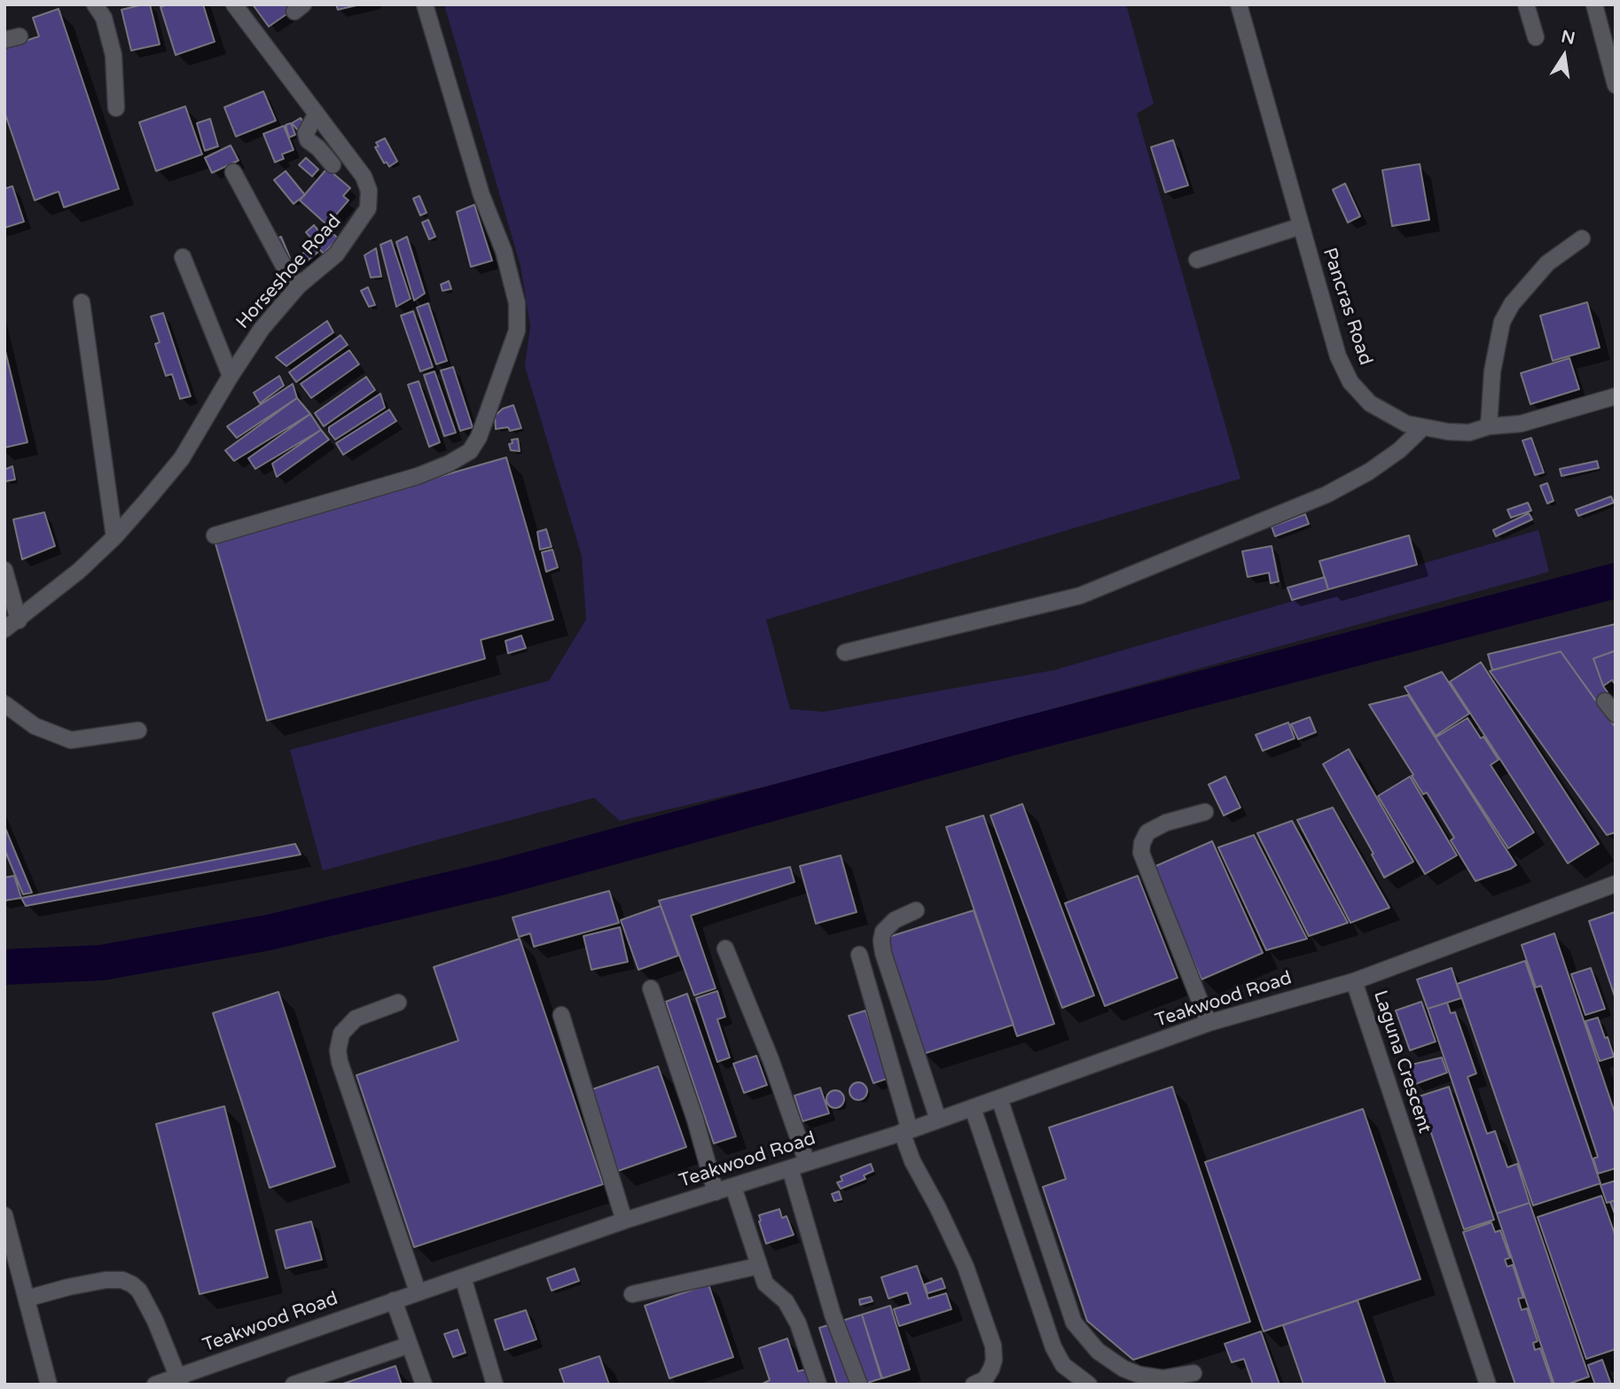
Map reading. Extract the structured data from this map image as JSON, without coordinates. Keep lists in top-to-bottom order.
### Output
{
  "streets": {
    "street": [
      "Horseshoe Road",
      "Pancras Road",
      "Teakwood Road",
      "Laguna Crescent"
    ]
  },
  "crossings": [
    ["Teakwood Road", "Laguna Crescent"]
  ],
  "north": "top"
}
